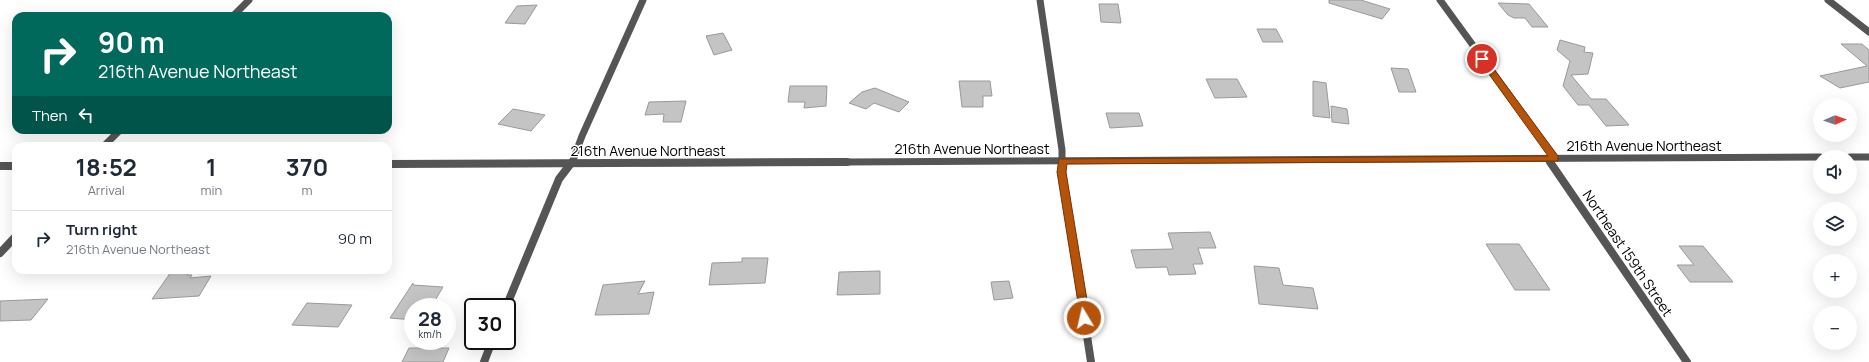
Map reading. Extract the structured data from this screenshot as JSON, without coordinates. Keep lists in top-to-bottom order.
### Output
{
  "streets": {
    "street": ["216th Avenue Northeast", "Northeast 159th Street"]
  },
  "crossings": [
    ["216th Avenue Northeast", "Northeast 159th Street"]
  ],
  "north": "right",
  "page": {
    "turn": ["90 m", "216th Avenue Northeast"],
    "then": "Then",
    "map_buttons": ["+", "−"],
    "eta": [
      "18:52",
      "Arrival",
      "1",
      "min",
      "370",
      "m"
    ],
    "list": [
      {
        "name": "Turn right",
        "note": "216th Avenue Northeast",
        "value": "90 m"
      }
    ],
    "speed": "28 km/h",
    "limit": "30"
  }
}
